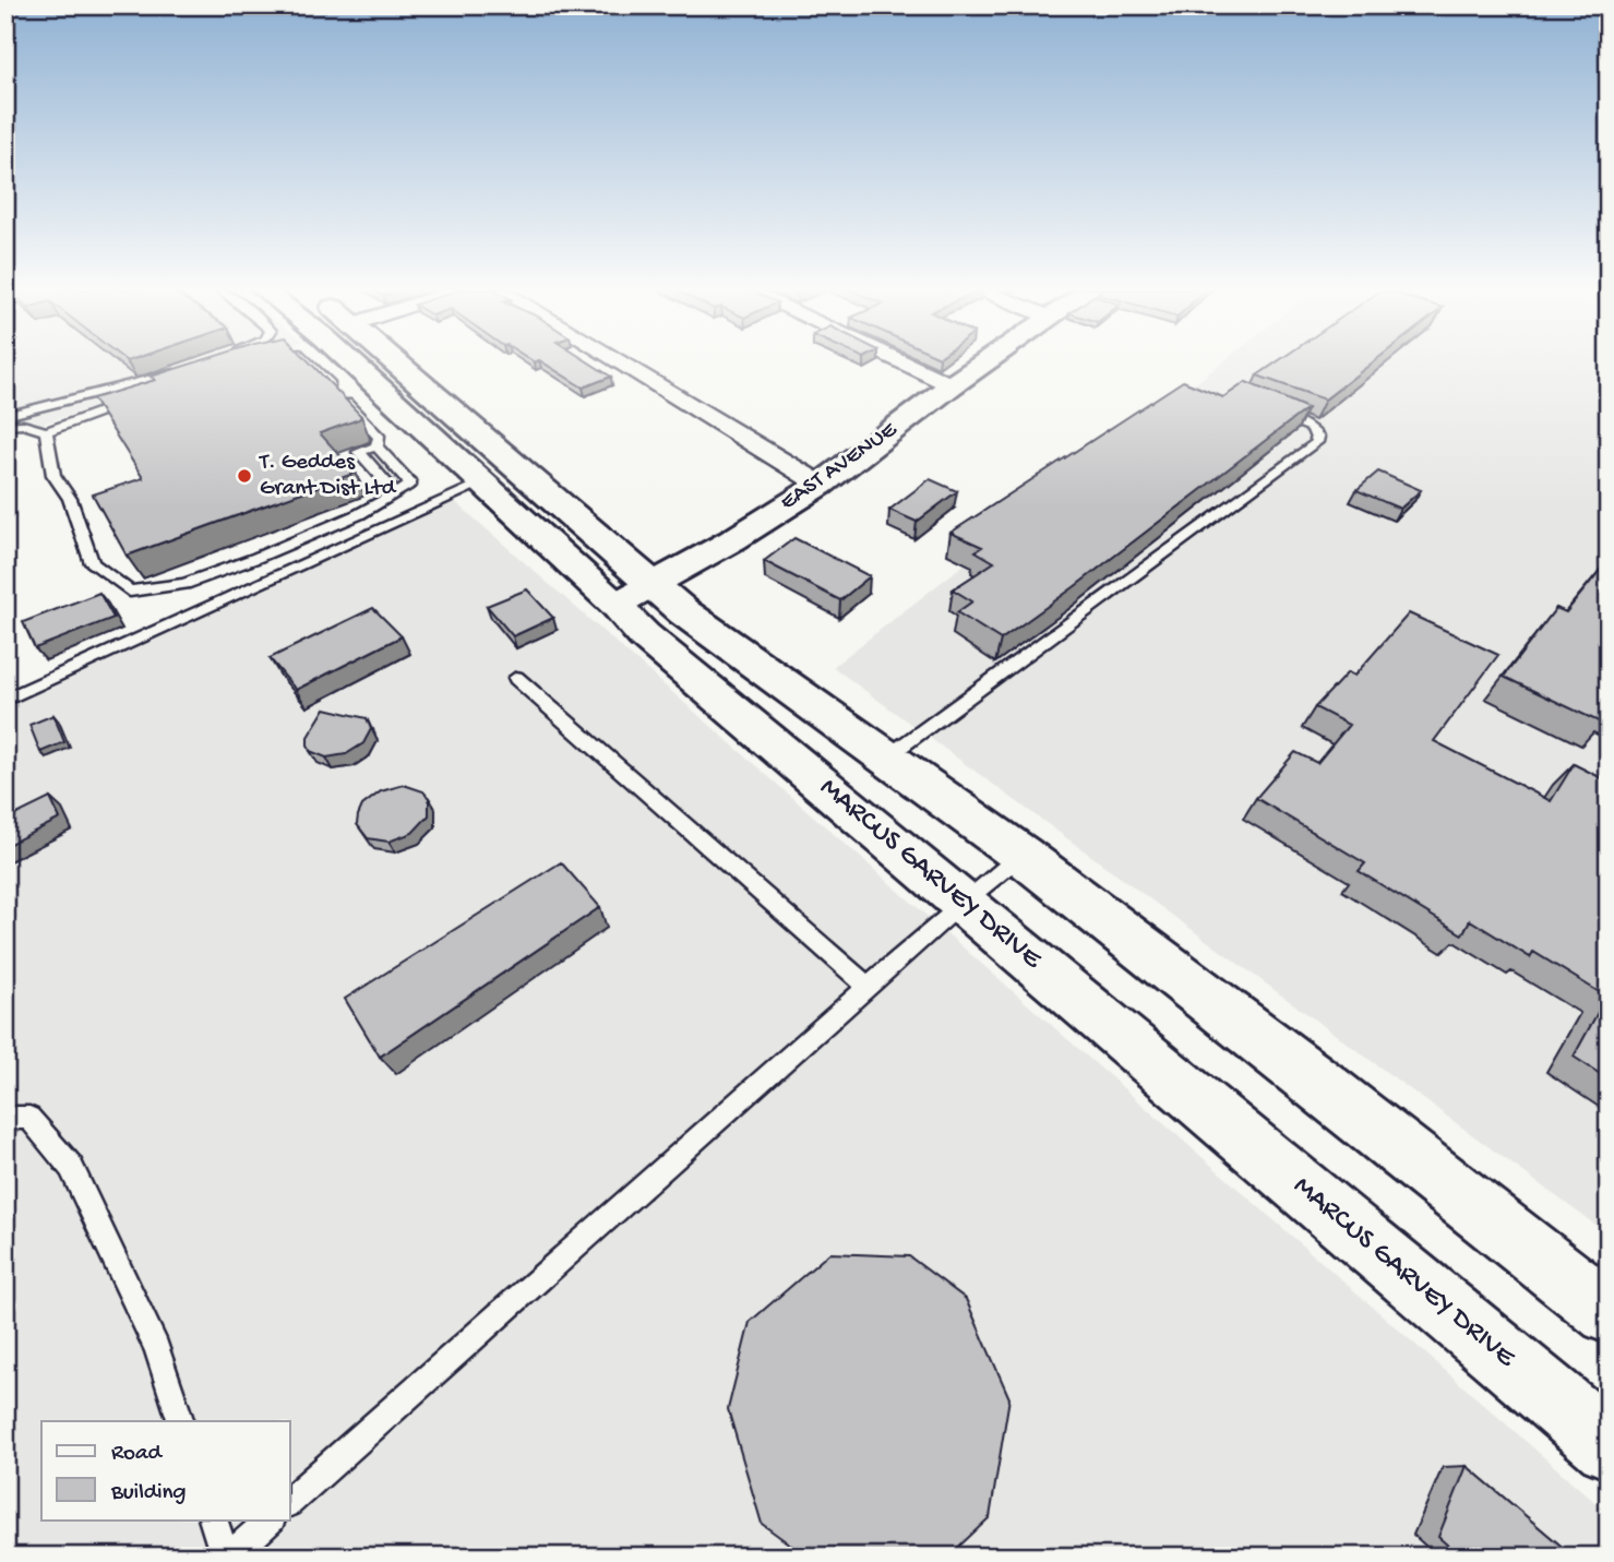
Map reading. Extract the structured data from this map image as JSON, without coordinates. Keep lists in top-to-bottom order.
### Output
{
  "streets": {
    "main road": ["EAST AVENUE", "MARCUS GARVEY DRIVE"]
  },
  "crossings": [
    ["EAST AVENUE", "MARCUS GARVEY DRIVE"]
  ],
  "places": ["T. Geddes Grant Dist Ltd"],
  "legend": ["Road", "Building"]
}
